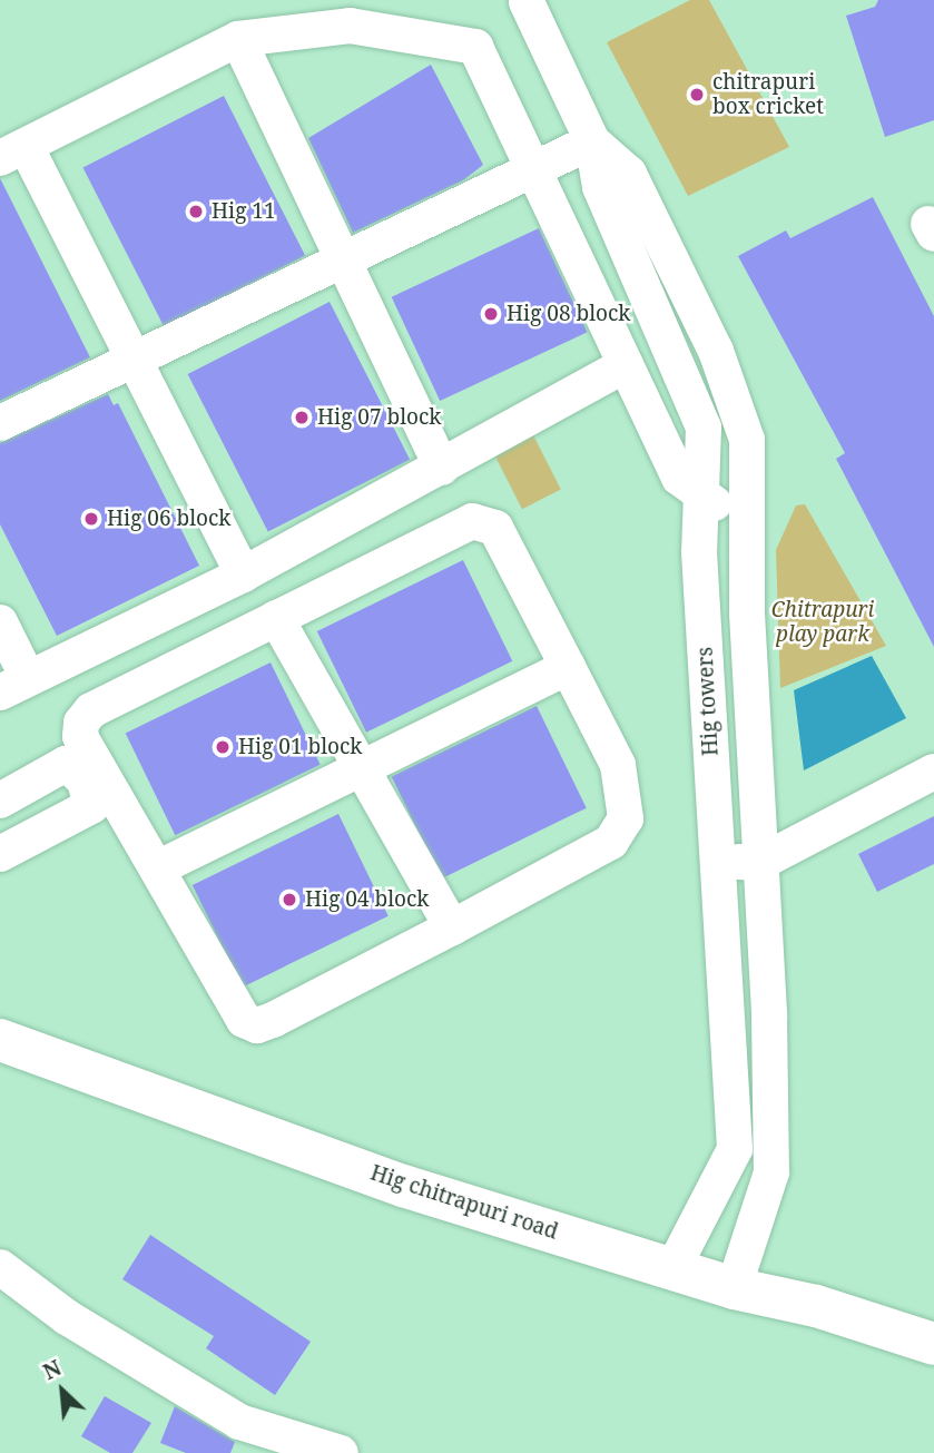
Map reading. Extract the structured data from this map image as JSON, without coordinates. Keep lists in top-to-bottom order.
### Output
{
  "streets": {
    "street": ["Hig towers", "Hig chitrapuri road"]
  },
  "crossings": [
    ["Hig towers", "Hig chitrapuri road"]
  ],
  "parks": ["Chitrapuri play park"],
  "places": [
    "chitrapuri box cricket",
    "Hig 11",
    "Hig 08 block",
    "Hig 07 block",
    "Hig 06 block",
    "Hig 01 block",
    "Hig 04 block"
  ],
  "north": "top left"
}
